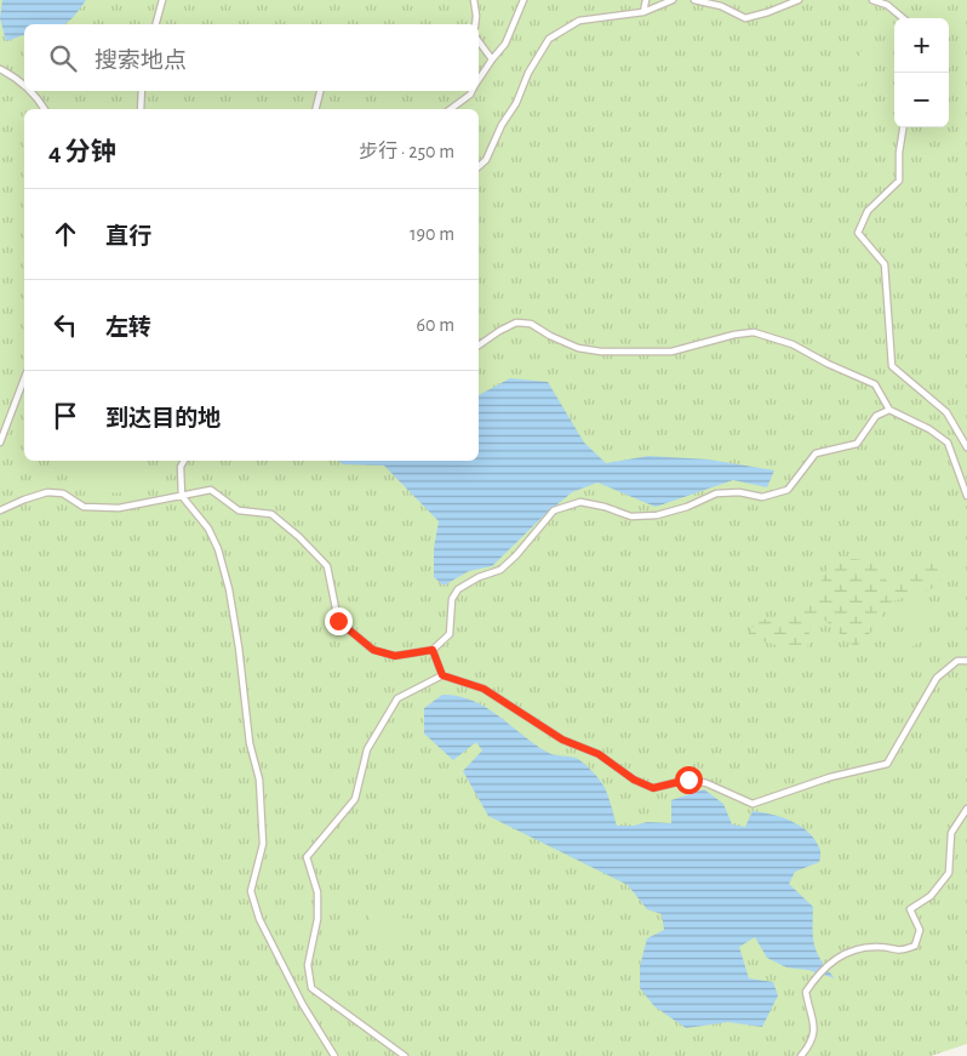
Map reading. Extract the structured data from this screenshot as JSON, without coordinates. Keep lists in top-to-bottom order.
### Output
{
  "page": {
    "map_buttons": ["+", "−"],
    "search": "搜索地点",
    "heading": ["4 分钟", "步行 · 250 m"],
    "list": [
      ["直行", "190 m"],
      ["左转", "60 m"],
      "到达目的地"
    ]
  }
}
